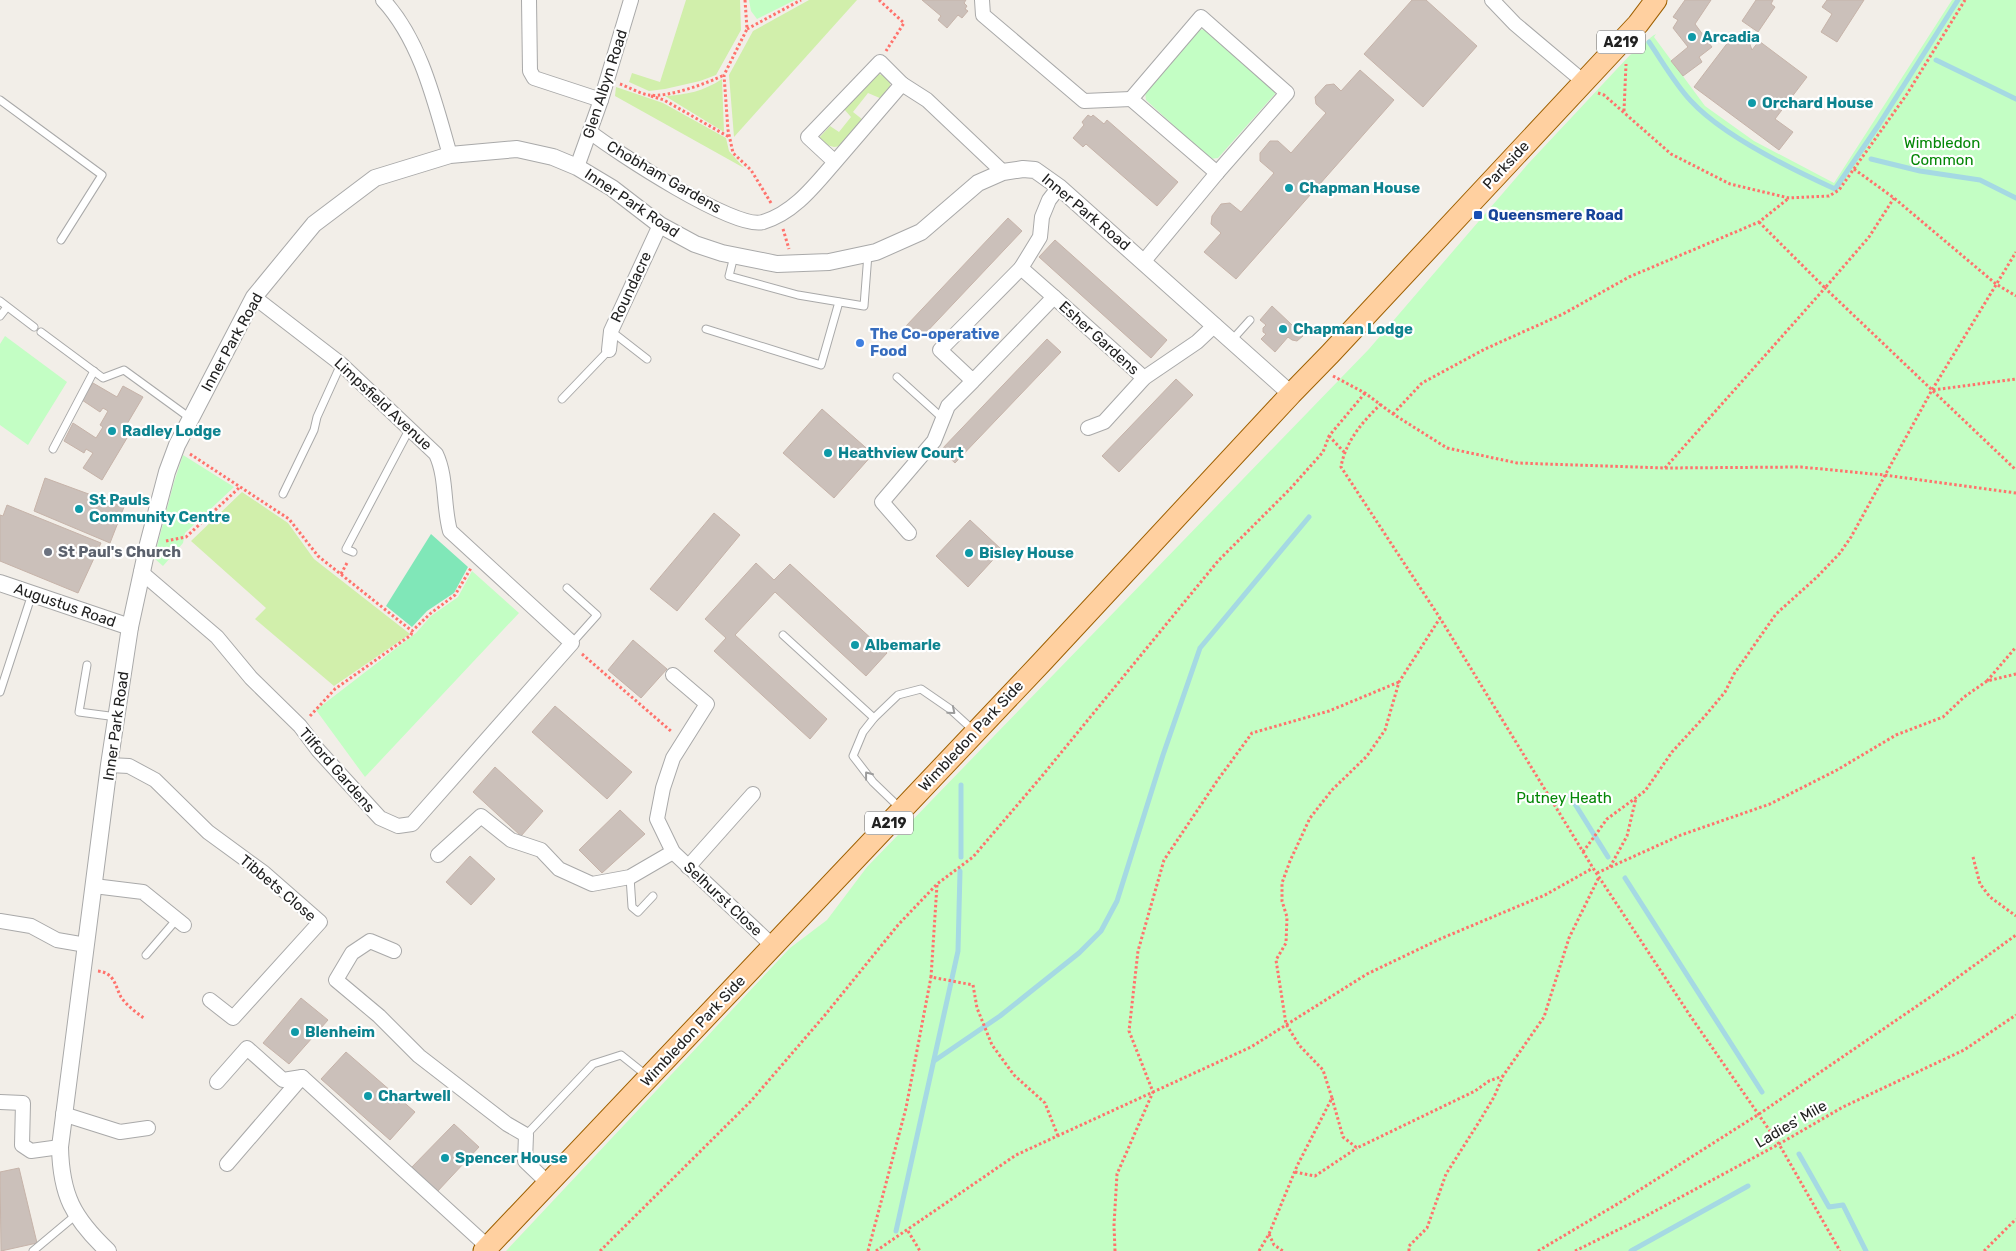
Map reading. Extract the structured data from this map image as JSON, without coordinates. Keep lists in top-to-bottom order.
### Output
{
  "streets": {
    "main road": ["A219", "Parkside", "Wimbledon Park Side"],
    "street": [
      "Glen Albyn Road",
      "Chobham Gardens",
      "Inner Park Road",
      "Roundacre",
      "Esher Gardens",
      "Limpsfield Avenue",
      "Augustus Road",
      "Tilford Gardens",
      "Tibbets Close",
      "Selhurst Close"
    ],
    "path": ["Ladies' Mile"]
  },
  "crossings": [
    ["Glen Albyn Road", "Chobham Gardens"],
    ["Glen Albyn Road", "Inner Park Road"],
    ["Parkside", "Inner Park Road"],
    ["Parkside", "Wimbledon Park Side"],
    ["Inner Park Road", "Roundacre"],
    ["Inner Park Road", "Esher Gardens"],
    ["Inner Park Road", "Limpsfield Avenue"],
    ["Inner Park Road", "Augustus Road"],
    ["Inner Park Road", "Wimbledon Park Side"],
    ["Inner Park Road", "Tilford Gardens"],
    ["Inner Park Road", "Tibbets Close"],
    ["Limpsfield Avenue", "Tilford Gardens"],
    ["Wimbledon Park Side", "Selhurst Close"]
  ],
  "parks": ["Wimbledon Common", "Putney Heath"],
  "places": {
    "other": [
      "Arcadia",
      "Orchard House",
      "Chapman House",
      "Chapman Lodge",
      "The Co-operative Food",
      "Radley Lodge",
      "Heathview Court",
      "St Pauls Community Centre",
      "St Paul's Church",
      "Bisley House",
      "Albemarle",
      "Blenheim",
      "Chartwell",
      "Spencer House"
    ],
    "transit": ["Queensmere Road"]
  }
}
